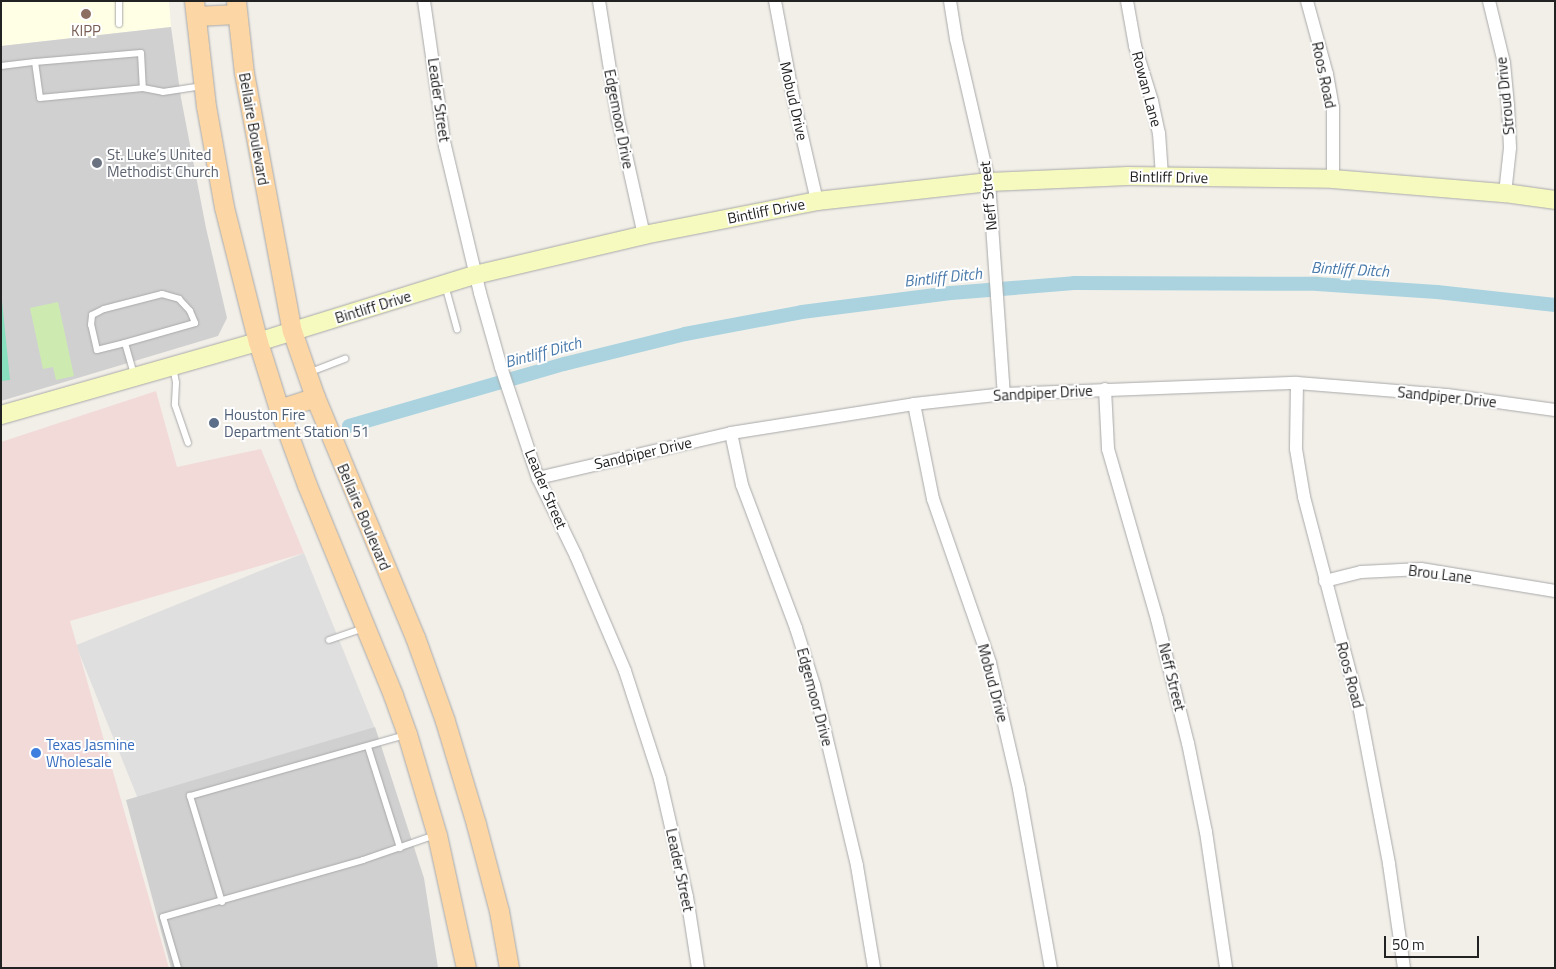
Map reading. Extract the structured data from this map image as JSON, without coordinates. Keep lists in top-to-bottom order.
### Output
{
  "streets": {
    "main road": ["Bellaire Boulevard"],
    "street": [
      "Roos Road",
      "Rowan Lane",
      "Stroud Drive",
      "Leader Street",
      "Mobud Drive",
      "Edgemoor Drive",
      "Bintliff Drive",
      "Neff Street",
      "Sandpiper Drive",
      "Brou Lane"
    ]
  },
  "crossings": [
    ["Roos Road", "Bintliff Drive"],
    ["Roos Road", "Sandpiper Drive"],
    ["Roos Road", "Brou Lane"],
    ["Rowan Lane", "Bintliff Drive"],
    ["Stroud Drive", "Bintliff Drive"],
    ["Leader Street", "Bintliff Drive"],
    ["Leader Street", "Sandpiper Drive"],
    ["Mobud Drive", "Bintliff Drive"],
    ["Mobud Drive", "Sandpiper Drive"],
    ["Edgemoor Drive", "Bintliff Drive"],
    ["Edgemoor Drive", "Sandpiper Drive"],
    ["Bellaire Boulevard", "Bintliff Drive"],
    ["Bintliff Drive", "Neff Street"],
    ["Neff Street", "Sandpiper Drive"]
  ],
  "water": ["Bintliff Ditch"],
  "places": [
    "KIPP",
    "St. Luke’s United Methodist Church",
    "Houston Fire Department Station 51",
    "Texas Jasmine Wholesale"
  ],
  "scale_bar": "50 m"
}
